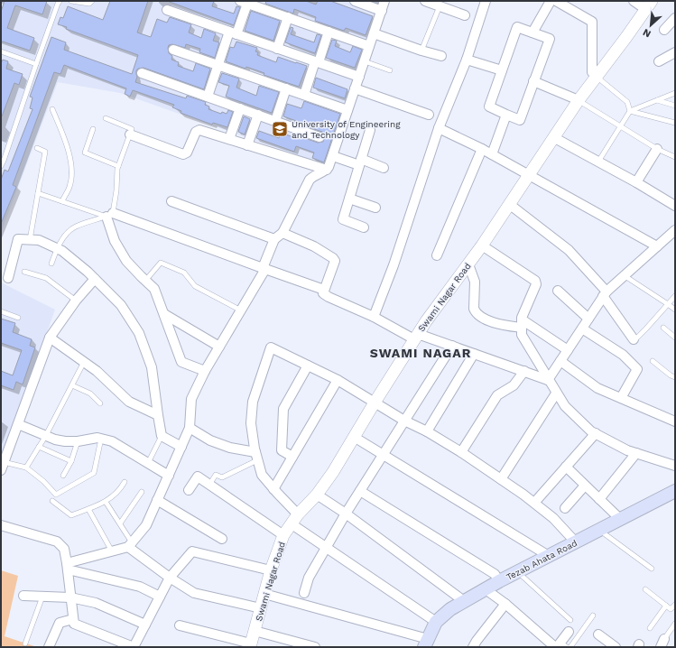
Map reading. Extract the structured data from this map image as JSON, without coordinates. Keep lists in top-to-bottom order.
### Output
{
  "streets": {
    "main road": ["Tezab Ahata Road"],
    "street": ["Swami Nagar Road"]
  },
  "districts": ["SWAMI NAGAR"],
  "places": {
    "school or university": ["University of Engineering and Technology"]
  },
  "north": "bottom left"
}
